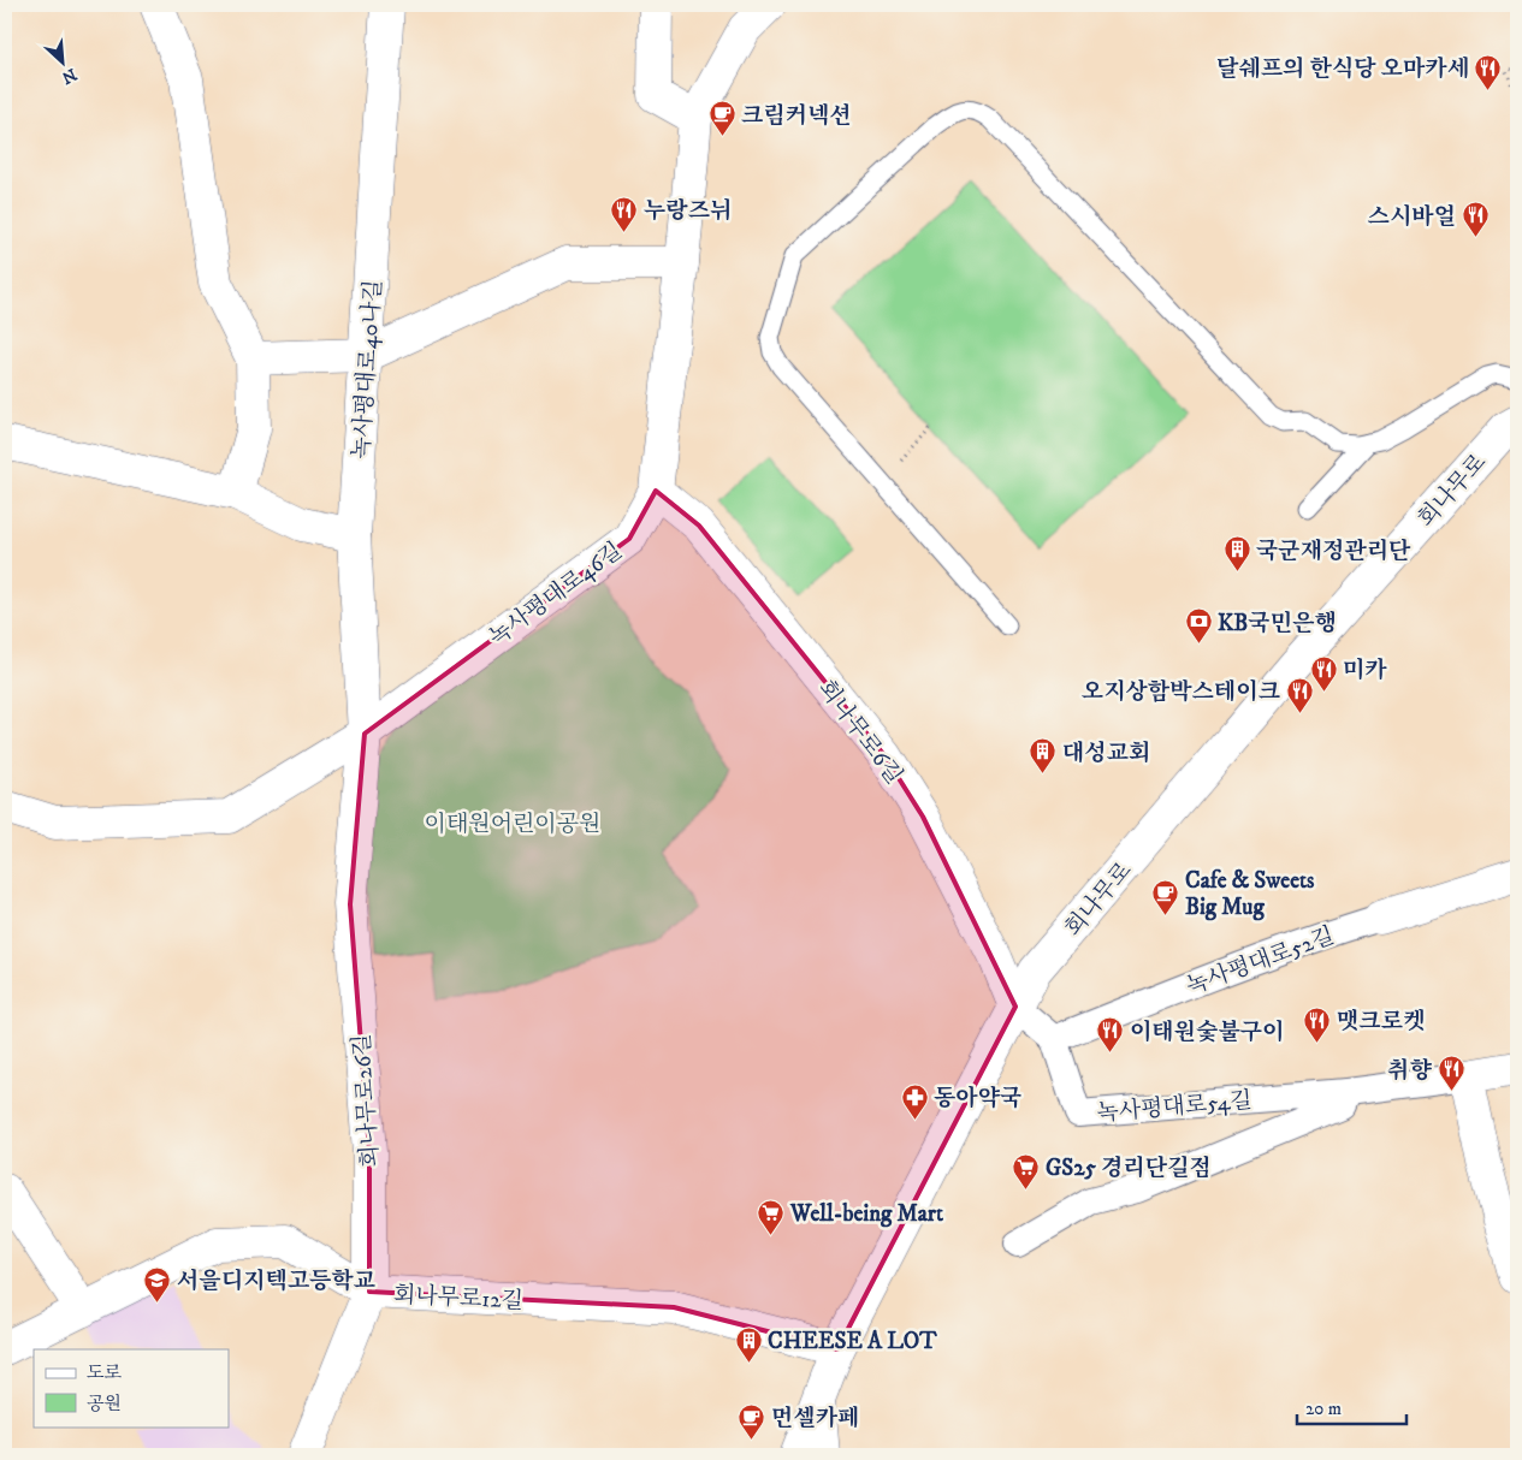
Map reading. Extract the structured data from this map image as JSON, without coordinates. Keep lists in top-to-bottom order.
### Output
{
  "streets": {
    "street": [
      "녹사평대로40나길",
      "회나무로",
      "녹사평대로46길",
      "회나무로6길",
      "녹사평대로52길",
      "회나무로26길",
      "녹사평대로54길",
      "회나무로12길"
    ]
  },
  "crossings": [
    ["녹사평대로40나길", "녹사평대로46길"],
    ["녹사평대로40나길", "회나무로26길"],
    ["회나무로", "회나무로6길"],
    ["회나무로", "회나무로12길"],
    ["녹사평대로46길", "회나무로6길"],
    ["녹사평대로46길", "회나무로26길"],
    ["녹사평대로52길", "녹사평대로54길"],
    ["회나무로26길", "회나무로12길"]
  ],
  "parks": ["이태원어린이공원"],
  "places": {
    "restaurant": [
      "달쉐프의 한식당 오마카세",
      "누랑즈뉘",
      "스시바얼",
      "미카",
      "오지상함박스테이크",
      "맷크로켓",
      "이태원숯불구이",
      "취향"
    ],
    "cafe": ["크림커넥션", "Cafe & Sweets Big Mug", "먼셀카페"],
    "building": ["국군재정관리단", "대성교회", "CHEESE A LOT"],
    "bank": ["KB국민은행"],
    "pharmacy": ["동아약국"],
    "supermarket": ["GS25 경리단길점", "Well-being Mart"],
    "school or university": ["서을디지텍고등학교"]
  },
  "legend": ["도로", "공원"],
  "scale_bar": "20 m",
  "north": "bottom right"
}
